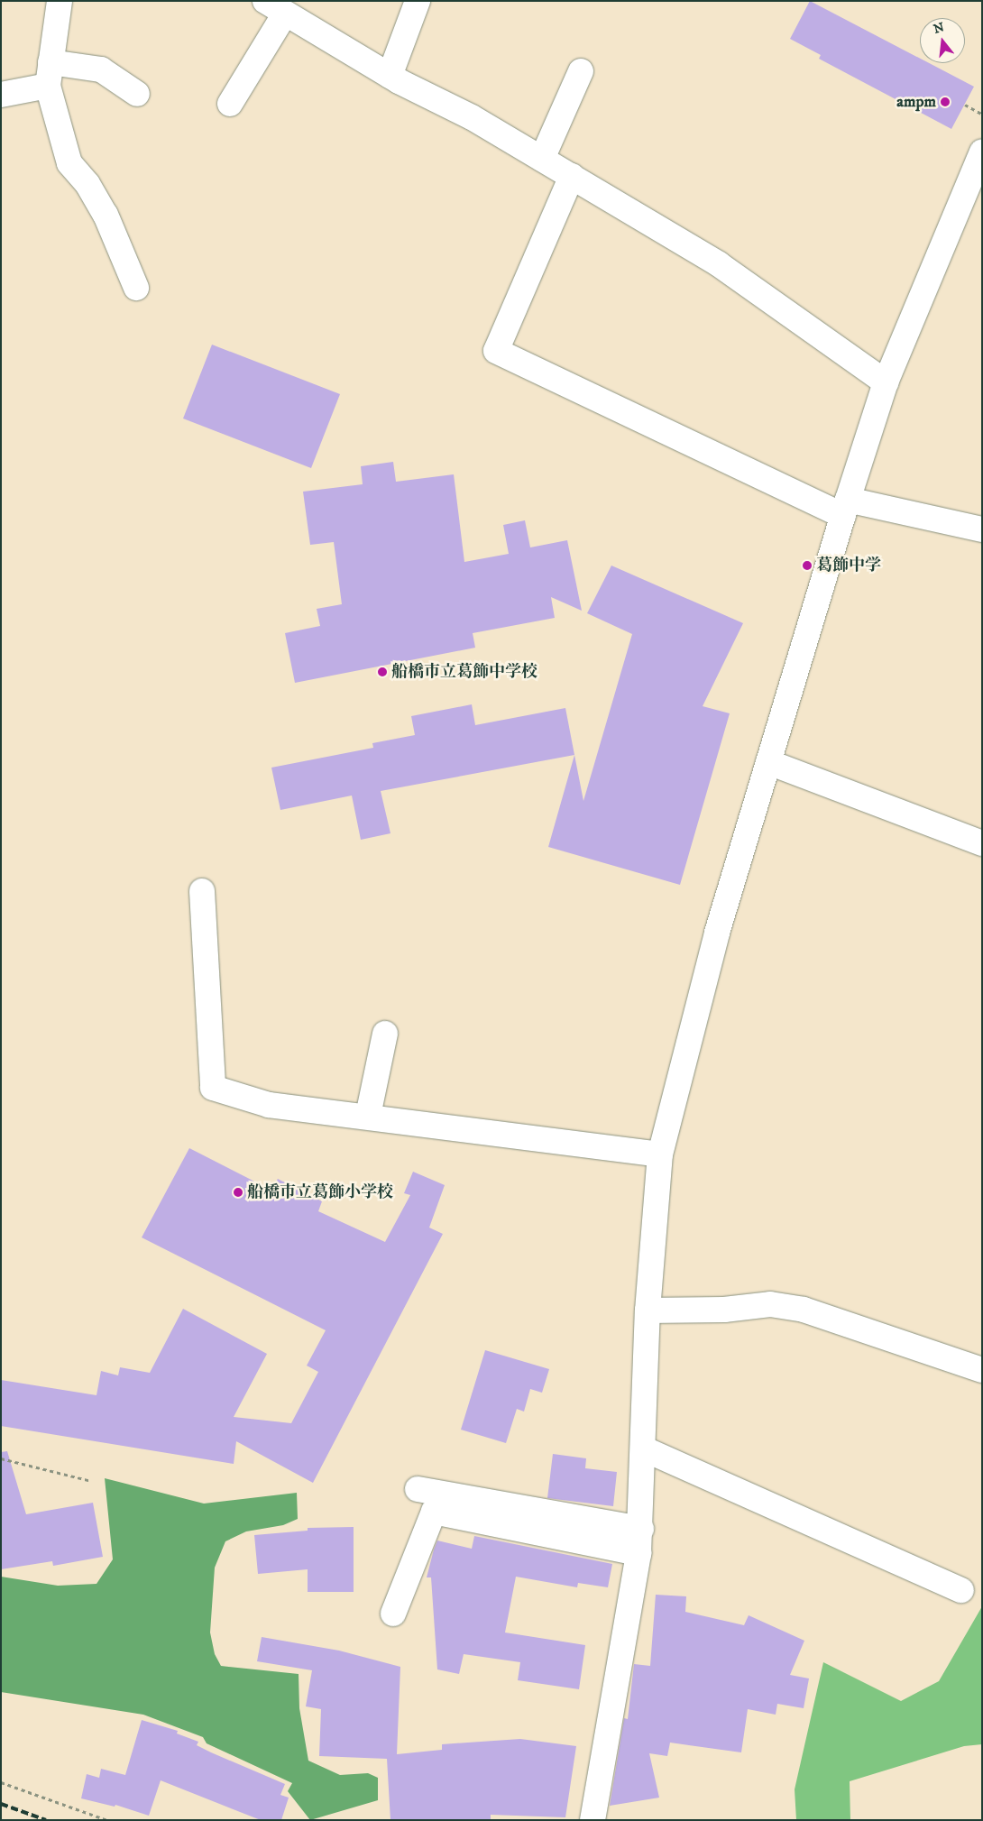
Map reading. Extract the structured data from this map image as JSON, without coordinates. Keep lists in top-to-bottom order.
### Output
{
  "places": [
    "ampm",
    "葛飾中学",
    "船橋市立葛飾中学校",
    "船橋市立葛飾小学校"
  ],
  "north": "top"
}
